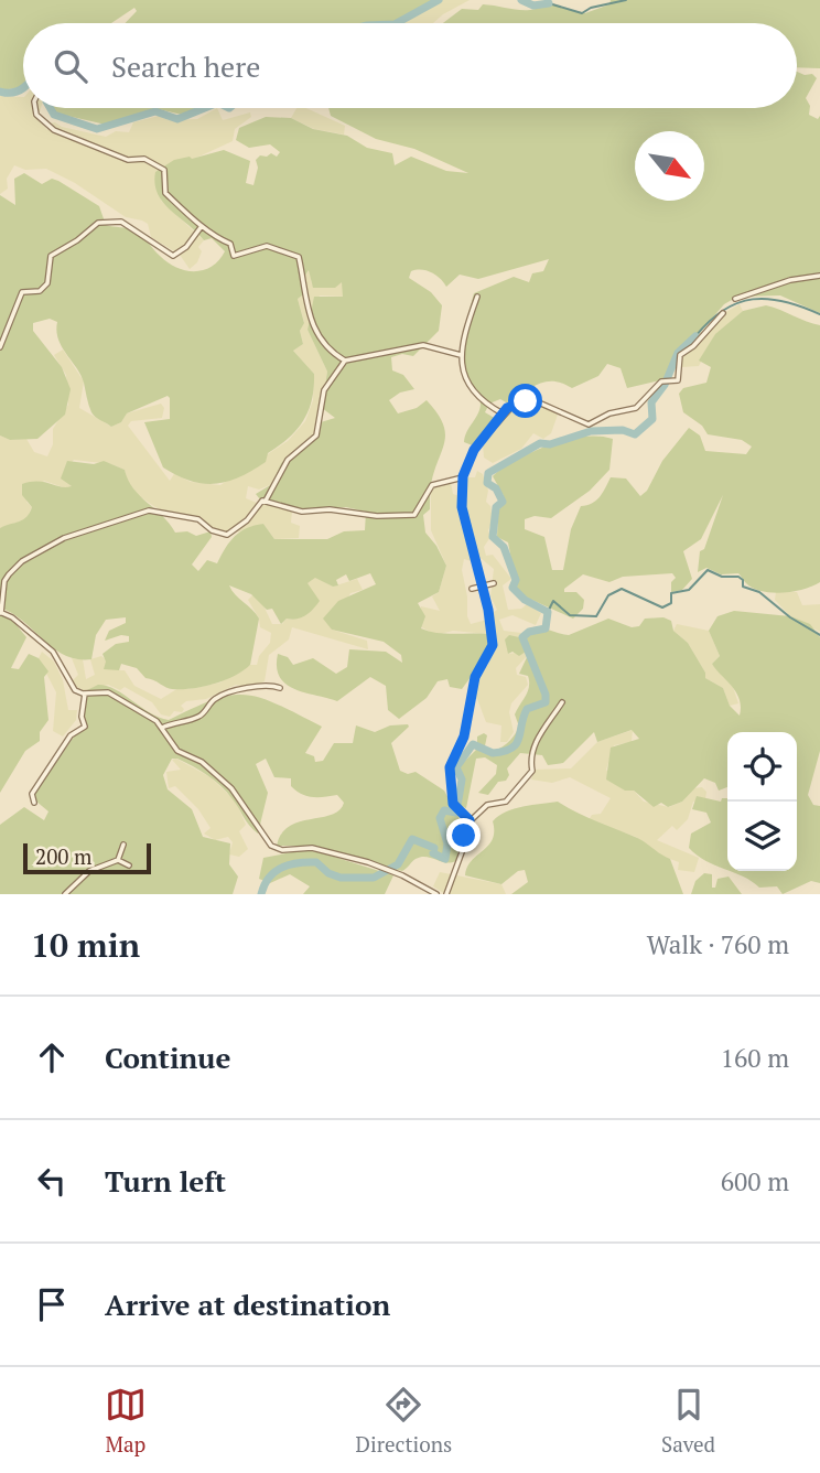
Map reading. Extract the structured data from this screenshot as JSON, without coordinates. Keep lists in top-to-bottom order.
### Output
{
  "scale_bar": "200 m",
  "north": "bottom right",
  "page": {
    "search": "Search here",
    "scale": "200 m",
    "heading": ["10 min", "Walk · 760 m"],
    "list": [
      ["Continue", "160 m"],
      ["Turn left", "600 m"],
      "Arrive at destination"
    ],
    "nav": ["Map", "Directions", "Saved"]
  }
}
